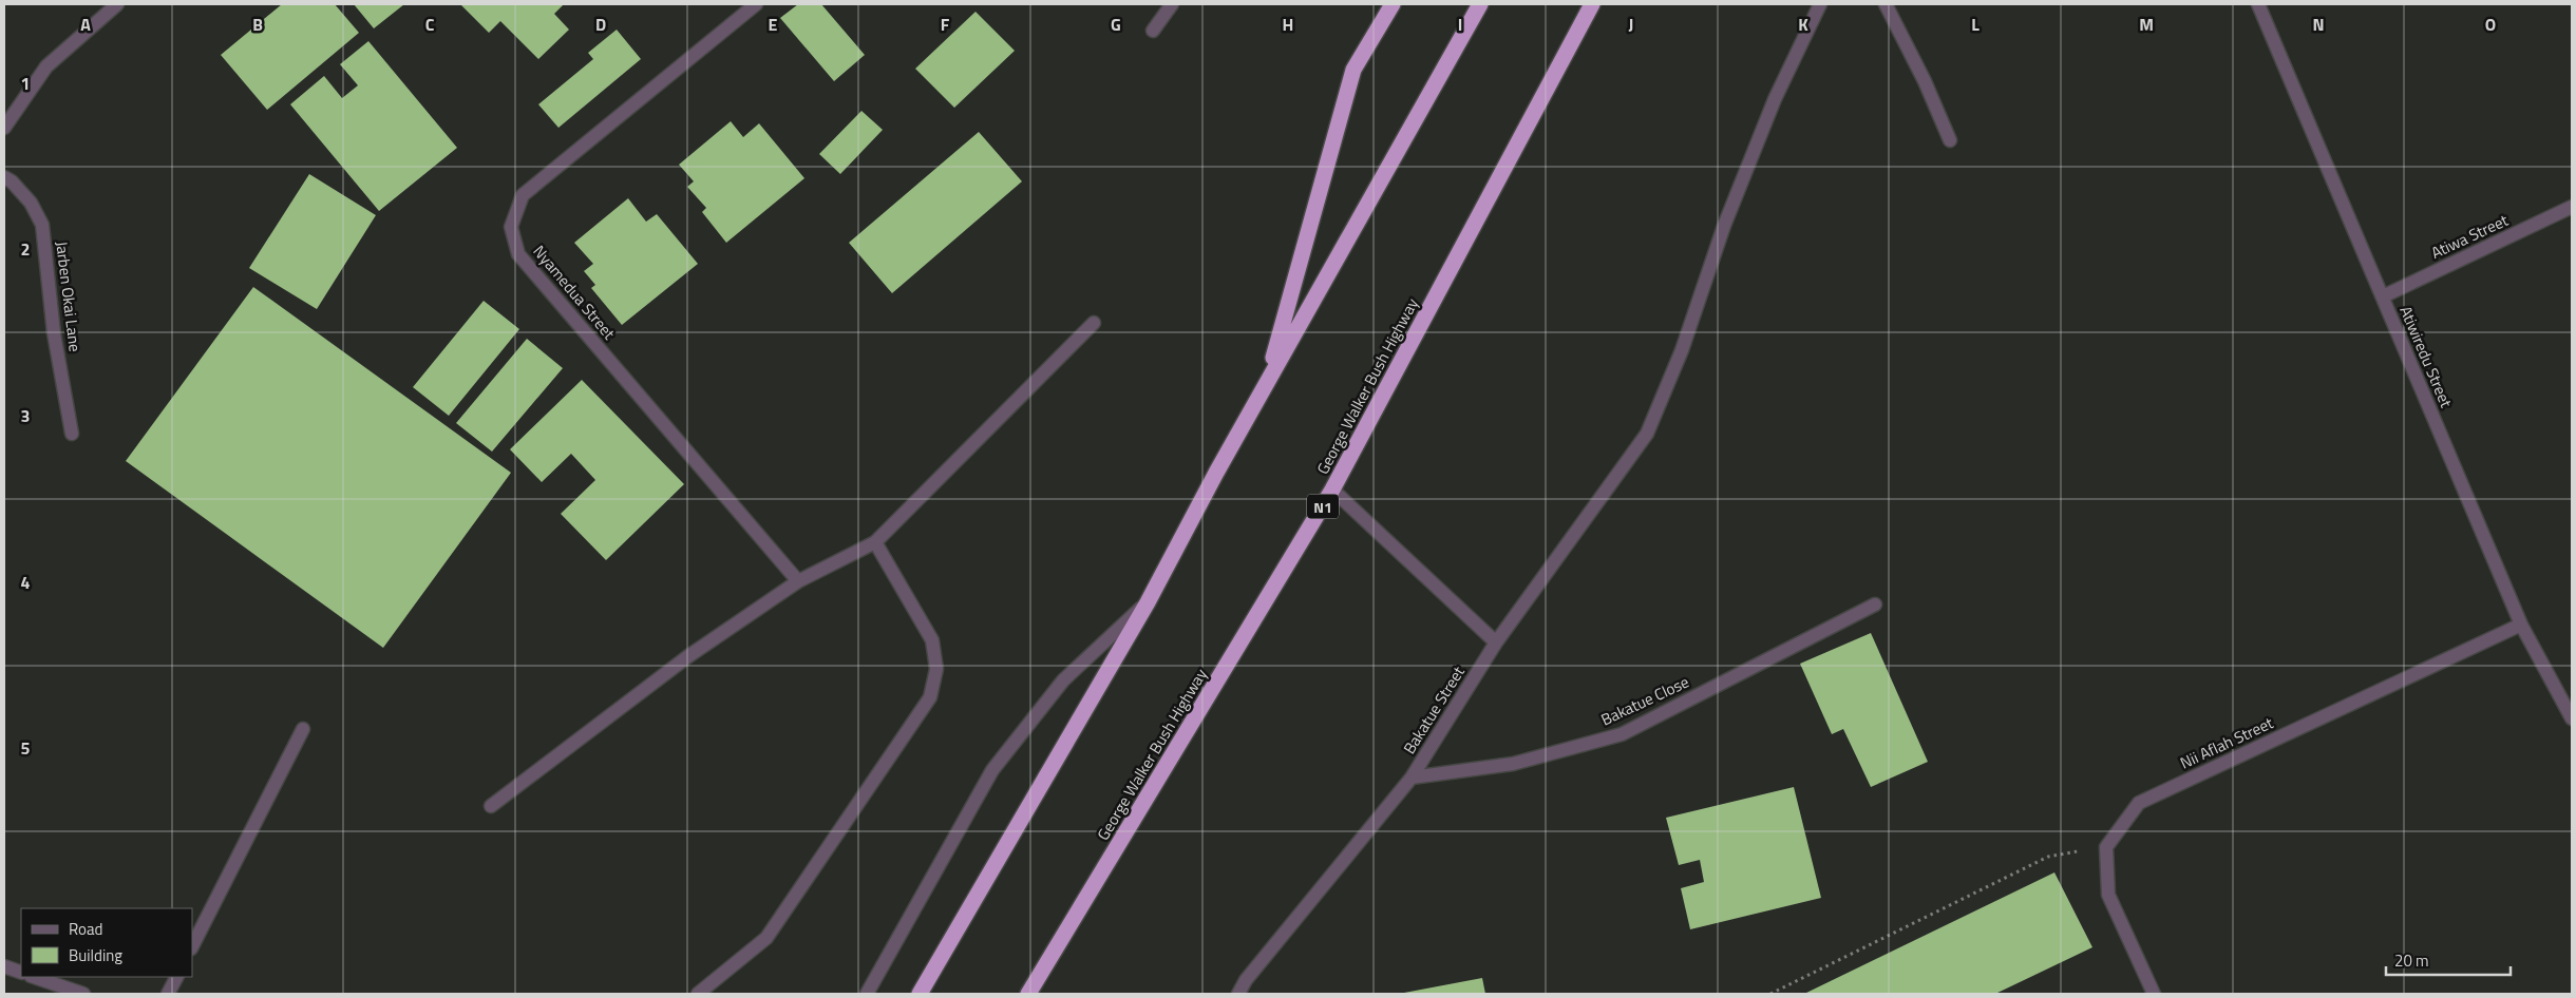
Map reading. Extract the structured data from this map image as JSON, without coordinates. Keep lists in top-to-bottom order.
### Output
{
  "streets": {
    "highway": ["George Walker Bush Highway", "N1"],
    "street": [
      "Atiwa Street",
      "Nyamedua Street",
      "Jarben Okai Lane",
      "Atiwiredu Street",
      "Bakatue Close",
      "Bakatue Street",
      "Nii Aflah Street"
    ]
  },
  "crossings": [
    ["Atiwa Street", "Atiwiredu Street"],
    ["Atiwiredu Street", "Nii Aflah Street"],
    ["Bakatue Close", "Bakatue Street"]
  ],
  "legend": ["Road", "Building"],
  "scale_bar": "20 m",
  "grid": {
    "columns": [
      "A",
      "B",
      "C",
      "D",
      "E",
      "F",
      "G",
      "H",
      "I",
      "J",
      "K",
      "L",
      "M",
      "N",
      "O"
    ],
    "rows": [
      "1",
      "2",
      "3",
      "4",
      "5"
    ]
  }
}
